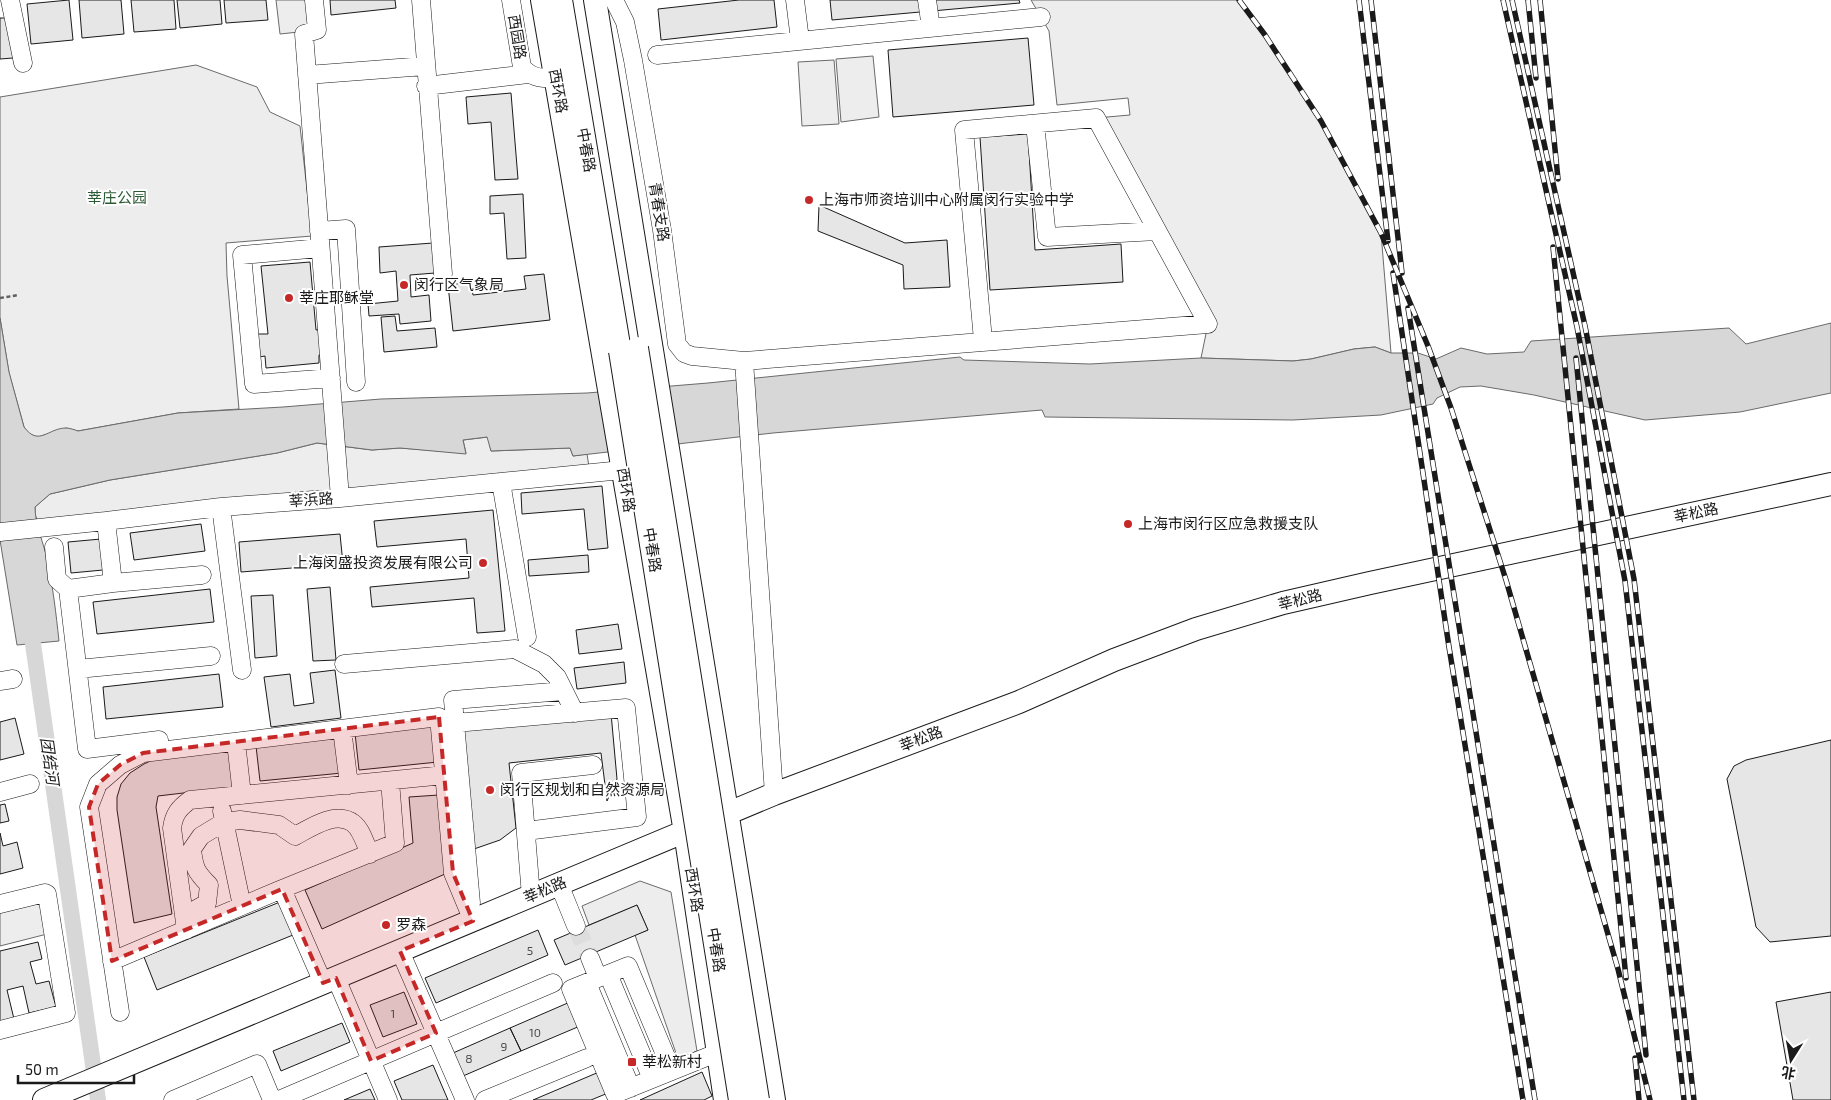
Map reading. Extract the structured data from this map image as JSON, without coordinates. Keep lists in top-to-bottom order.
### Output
{
  "streets": {
    "main road": ["西环路", "中春路", "莘松路"],
    "street": ["西园路", "青春支路", "莘浜路"]
  },
  "crossings": [
    ["西园路", "西环路"],
    ["西环路", "中春路"],
    ["西环路", "莘浜路"],
    ["西环路", "莘松路"]
  ],
  "water": ["团结河"],
  "parks": ["莘庄公园"],
  "places": {
    "other": [
      "上海市师资培训中心附属闵行实验中学",
      "闵行区气象局",
      "莘庄耶稣堂",
      "上海市闵行区应急救援支队",
      "上海闵盛投资发展有限公司",
      "闵行区规划和自然资源局",
      "罗森"
    ],
    "transit": ["莘松新村"]
  },
  "house_numbers": [
    "5",
    "1",
    "10",
    "9",
    "8"
  ],
  "scale_bar": "50 m",
  "north": "bottom"
}
